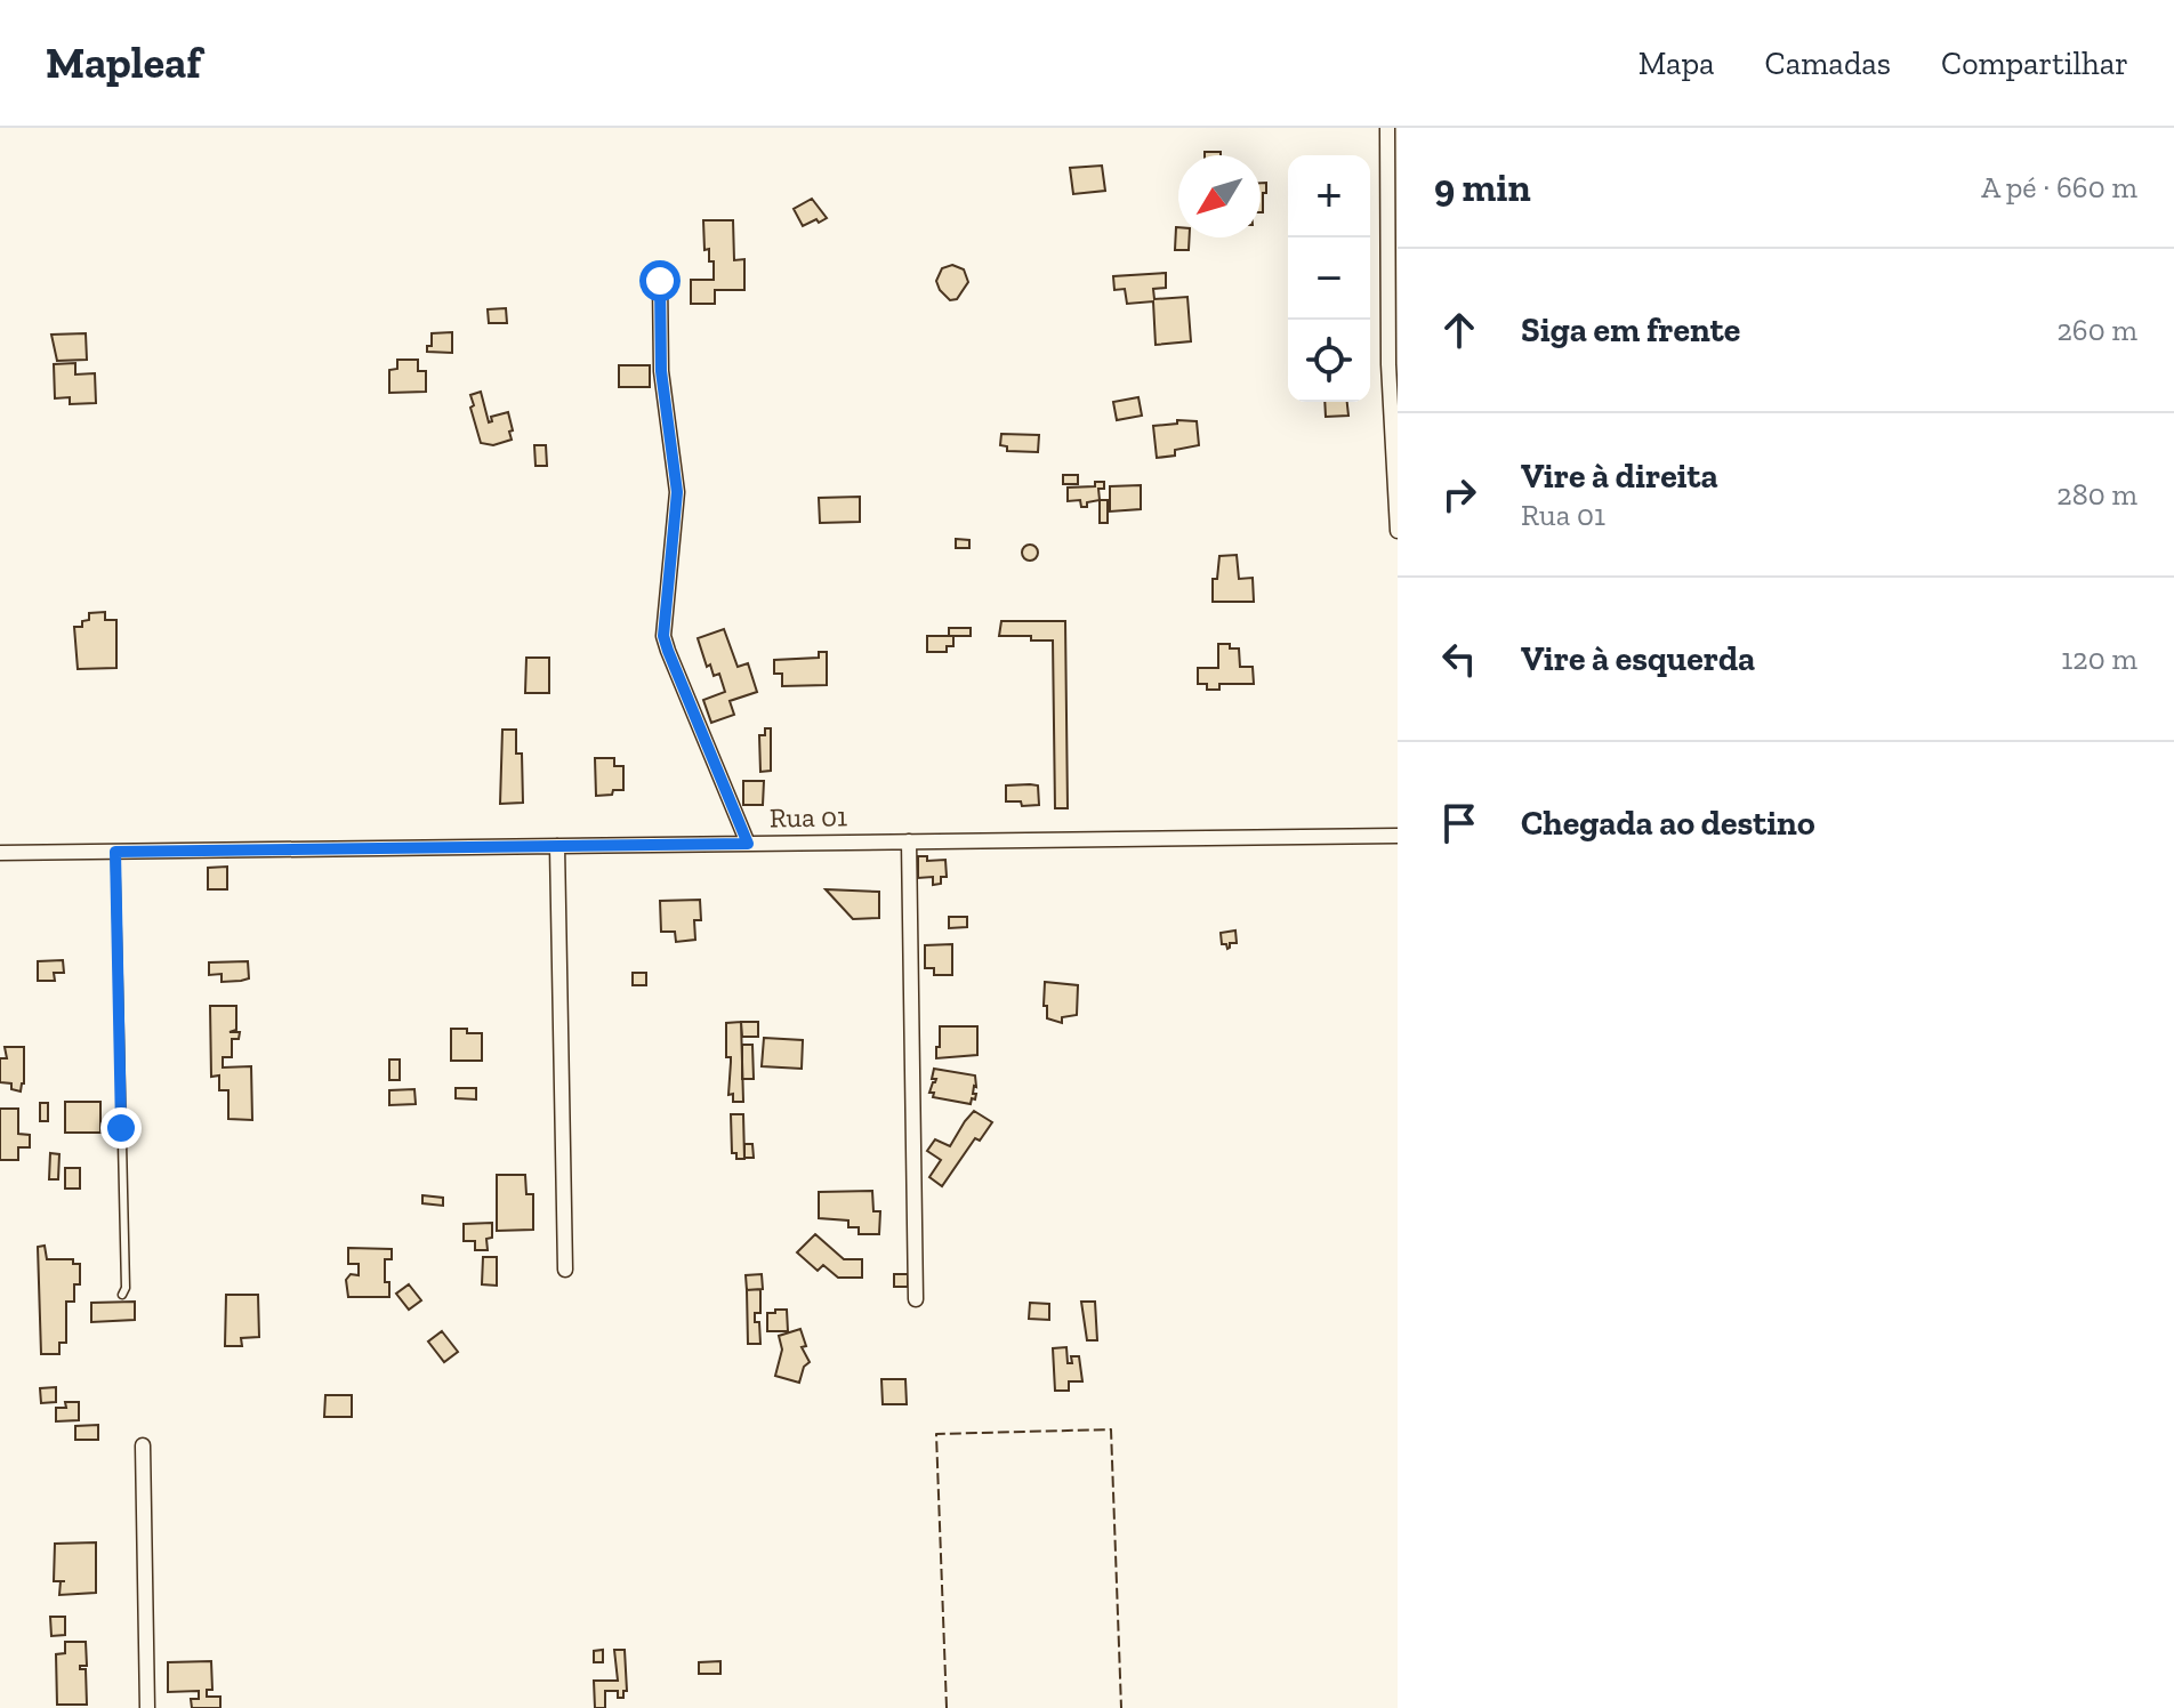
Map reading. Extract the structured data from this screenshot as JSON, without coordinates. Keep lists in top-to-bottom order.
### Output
{
  "streets": {
    "street": ["Rua 01"]
  },
  "north": "bottom left",
  "page": {
    "header": "Mapleaf",
    "nav": ["Mapa", "Camadas", "Compartilhar"],
    "heading": ["9 min", "A pé · 660 m"],
    "map_buttons": ["+", "−"],
    "list": [
      ["Siga em frente", "260 m"],
      ["Vire à direita", "Rua 01", "280 m"],
      ["Vire à esquerda", "120 m"],
      "Chegada ao destino"
    ]
  }
}
